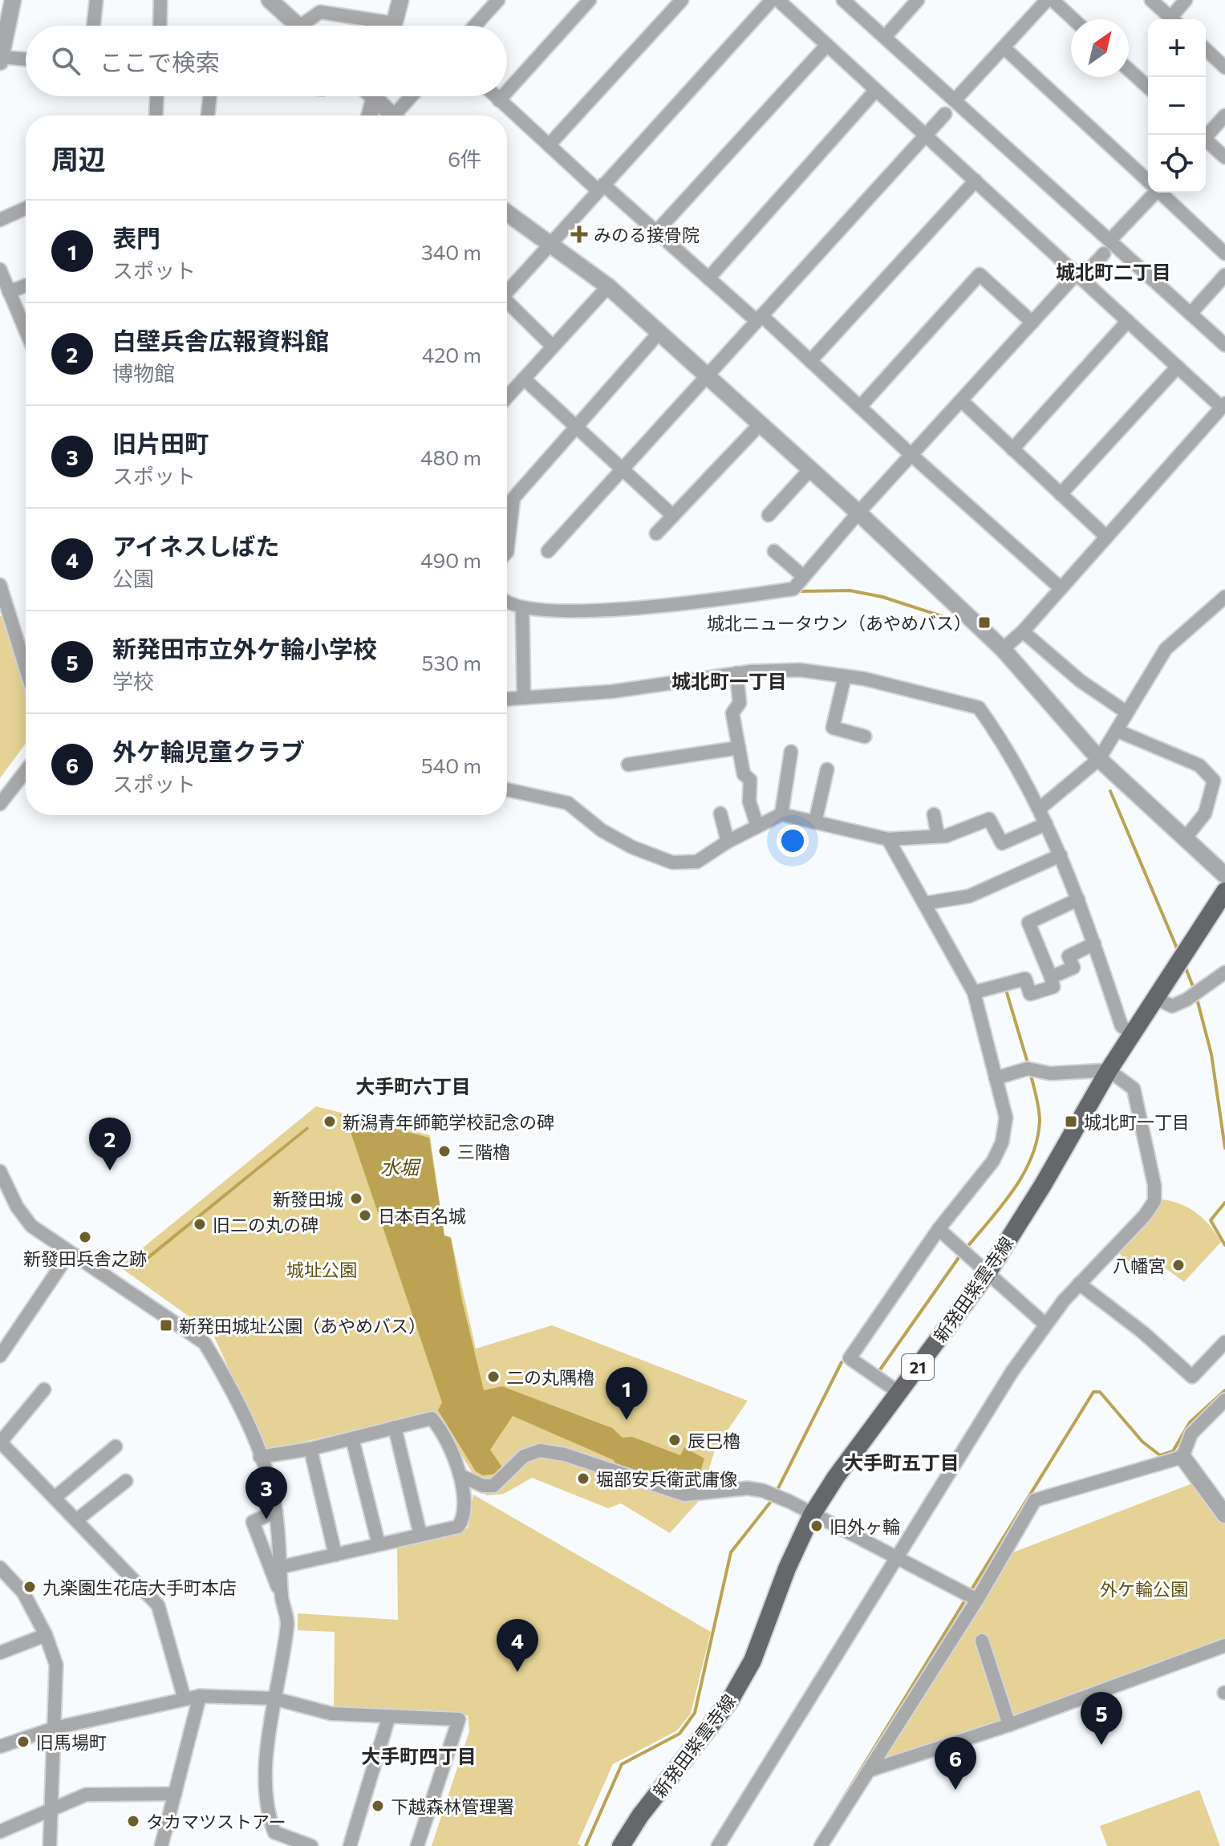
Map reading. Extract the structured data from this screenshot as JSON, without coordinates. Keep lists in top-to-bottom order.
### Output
{
  "streets": {
    "main road": ["新発田紫雲寺線", "21"]
  },
  "districts": [
    "城北町二丁目",
    "城北町一丁目",
    "大手町六丁目",
    "大手町五丁目",
    "大手町四丁目"
  ],
  "water": ["水堀"],
  "parks": ["城址公園", "外ケ輪公園"],
  "places": {
    "health": ["みのる接骨院"],
    "transit": ["城北ニュータウン（あやめバス）", "城北町一丁目", "新発田城址公園（あやめバス）"],
    "other": [
      "新潟青年師範学校記念の碑",
      "三階櫓",
      "新發田城",
      "日本百名城",
      "旧二の丸の碑",
      "新發田兵舎之跡",
      "八幡宮",
      "二の丸隅櫓",
      "辰巳櫓",
      "堀部安兵衛武庸像",
      "旧外ヶ輪",
      "九楽園生花店大手町本店",
      "旧馬場町",
      "下越森林管理署",
      "タカマツストアー"
    ]
  },
  "north": "top right",
  "page": {
    "map_buttons": ["+", "−"],
    "search": "ここで検索",
    "heading": ["周辺", "6件"],
    "list": [
      {
        "mark": "1",
        "name": "表門",
        "note": "スポット",
        "value": "340 m"
      },
      {
        "mark": "2",
        "name": "白壁兵舎広報資料館",
        "note": "博物館",
        "value": "420 m"
      },
      {
        "mark": "3",
        "name": "旧片田町",
        "note": "スポット",
        "value": "480 m"
      },
      {
        "mark": "4",
        "name": "アイネスしばた",
        "note": "公園",
        "value": "490 m"
      },
      {
        "mark": "5",
        "name": "新発田市立外ケ輪小学校",
        "note": "学校",
        "value": "530 m"
      },
      {
        "mark": "6",
        "name": "外ケ輪児童クラブ",
        "note": "スポット",
        "value": "540 m"
      }
    ],
    "pins": [
      "2",
      "1",
      "3",
      "4",
      "5",
      "6"
    ]
  }
}
